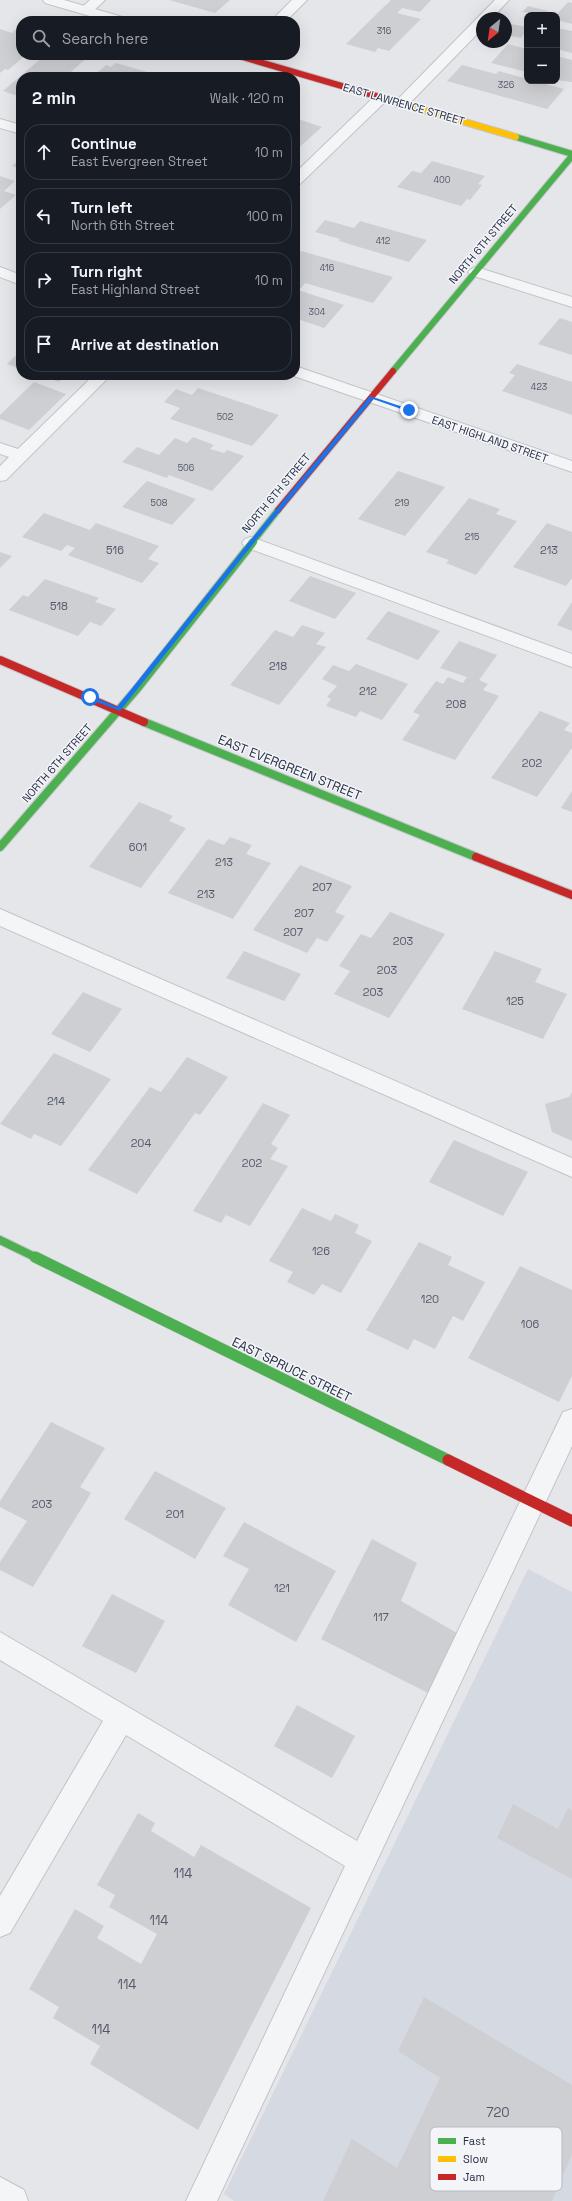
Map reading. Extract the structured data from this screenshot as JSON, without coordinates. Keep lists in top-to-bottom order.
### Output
{
  "streets": {
    "street": [
      "EAST LAWRENCE STREET",
      "NORTH 6TH STREET",
      "EAST HIGHLAND STREET",
      "EAST EVERGREEN STREET",
      "EAST SPRUCE STREET"
    ]
  },
  "crossings": [
    ["EAST LAWRENCE STREET", "NORTH 6TH STREET"],
    ["NORTH 6TH STREET", "EAST HIGHLAND STREET"],
    ["NORTH 6TH STREET", "EAST EVERGREEN STREET"]
  ],
  "house_numbers": [
    "316",
    "326",
    "400",
    "412",
    "416",
    "304",
    "423",
    "502",
    "506",
    "508",
    "219",
    "215",
    "516",
    "213",
    "518",
    "218",
    "212",
    "208",
    "202",
    "601",
    "213",
    "207",
    "213",
    "207",
    "207",
    "203",
    "203",
    "203",
    "125",
    "214",
    "204",
    "202",
    "126",
    "120",
    "106",
    "203",
    "201",
    "121",
    "117",
    "114",
    "114",
    "114",
    "114",
    "720"
  ],
  "legend": ["Fast", "Slow", "Jam"],
  "north": "bottom left",
  "page": {
    "map_buttons": ["+", "−"],
    "search": "Search here",
    "heading": ["2 min", "Walk · 120 m"],
    "list": [
      ["Continue", "East Evergreen Street", "10 m"],
      ["Turn left", "North 6th Street", "100 m"],
      ["Turn right", "East Highland Street", "10 m"],
      "Arrive at destination"
    ]
  }
}
